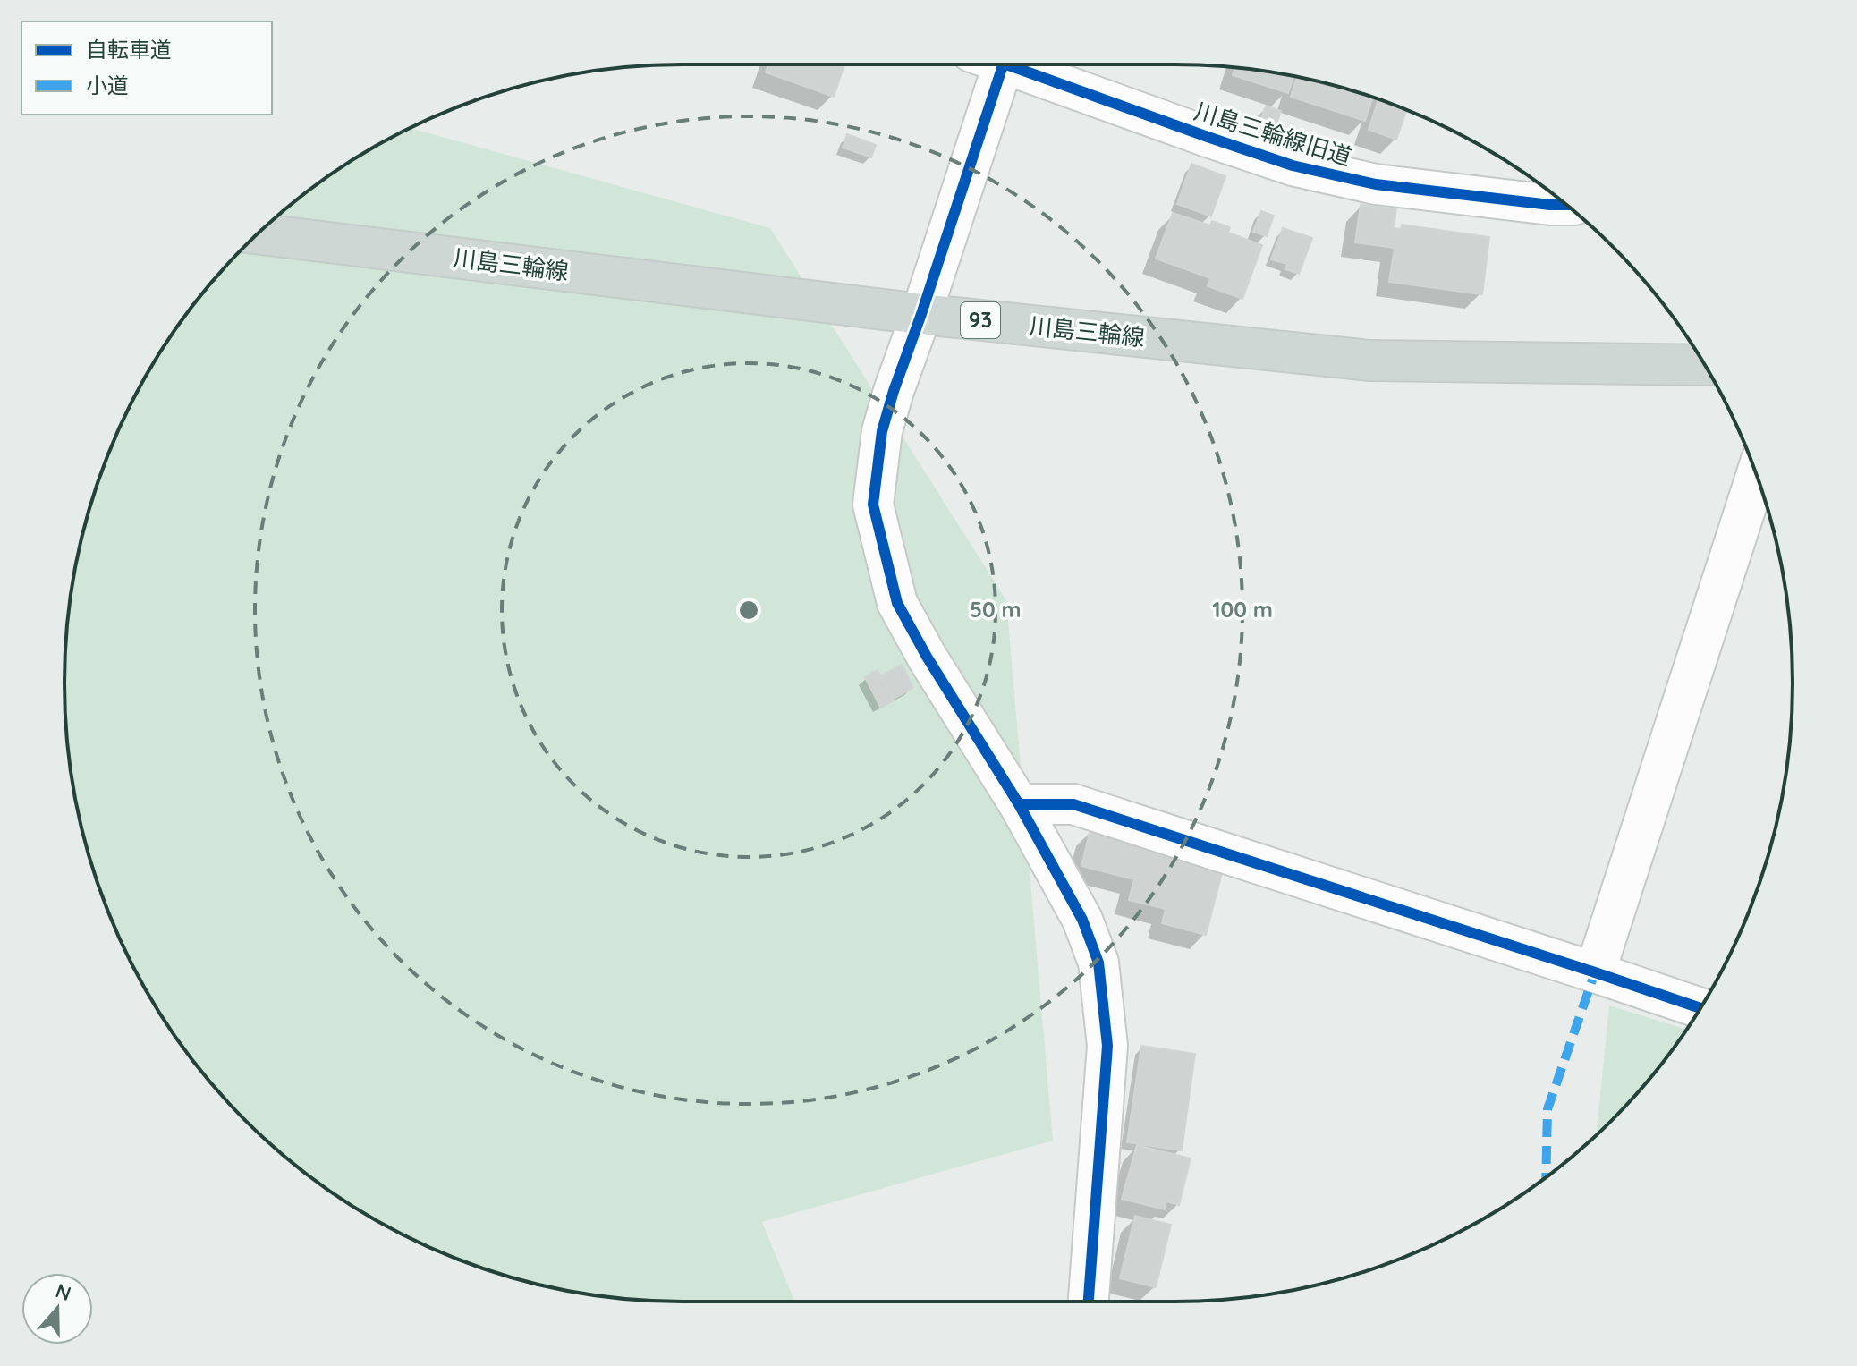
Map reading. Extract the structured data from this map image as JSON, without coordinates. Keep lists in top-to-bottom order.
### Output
{
  "streets": {
    "main road": ["川島三輪線", "93"],
    "street": ["川島三輪線旧道"]
  },
  "legend": ["自転車道", "小道"],
  "north": "top",
  "rings": ["50 m", "100 m"]
}
